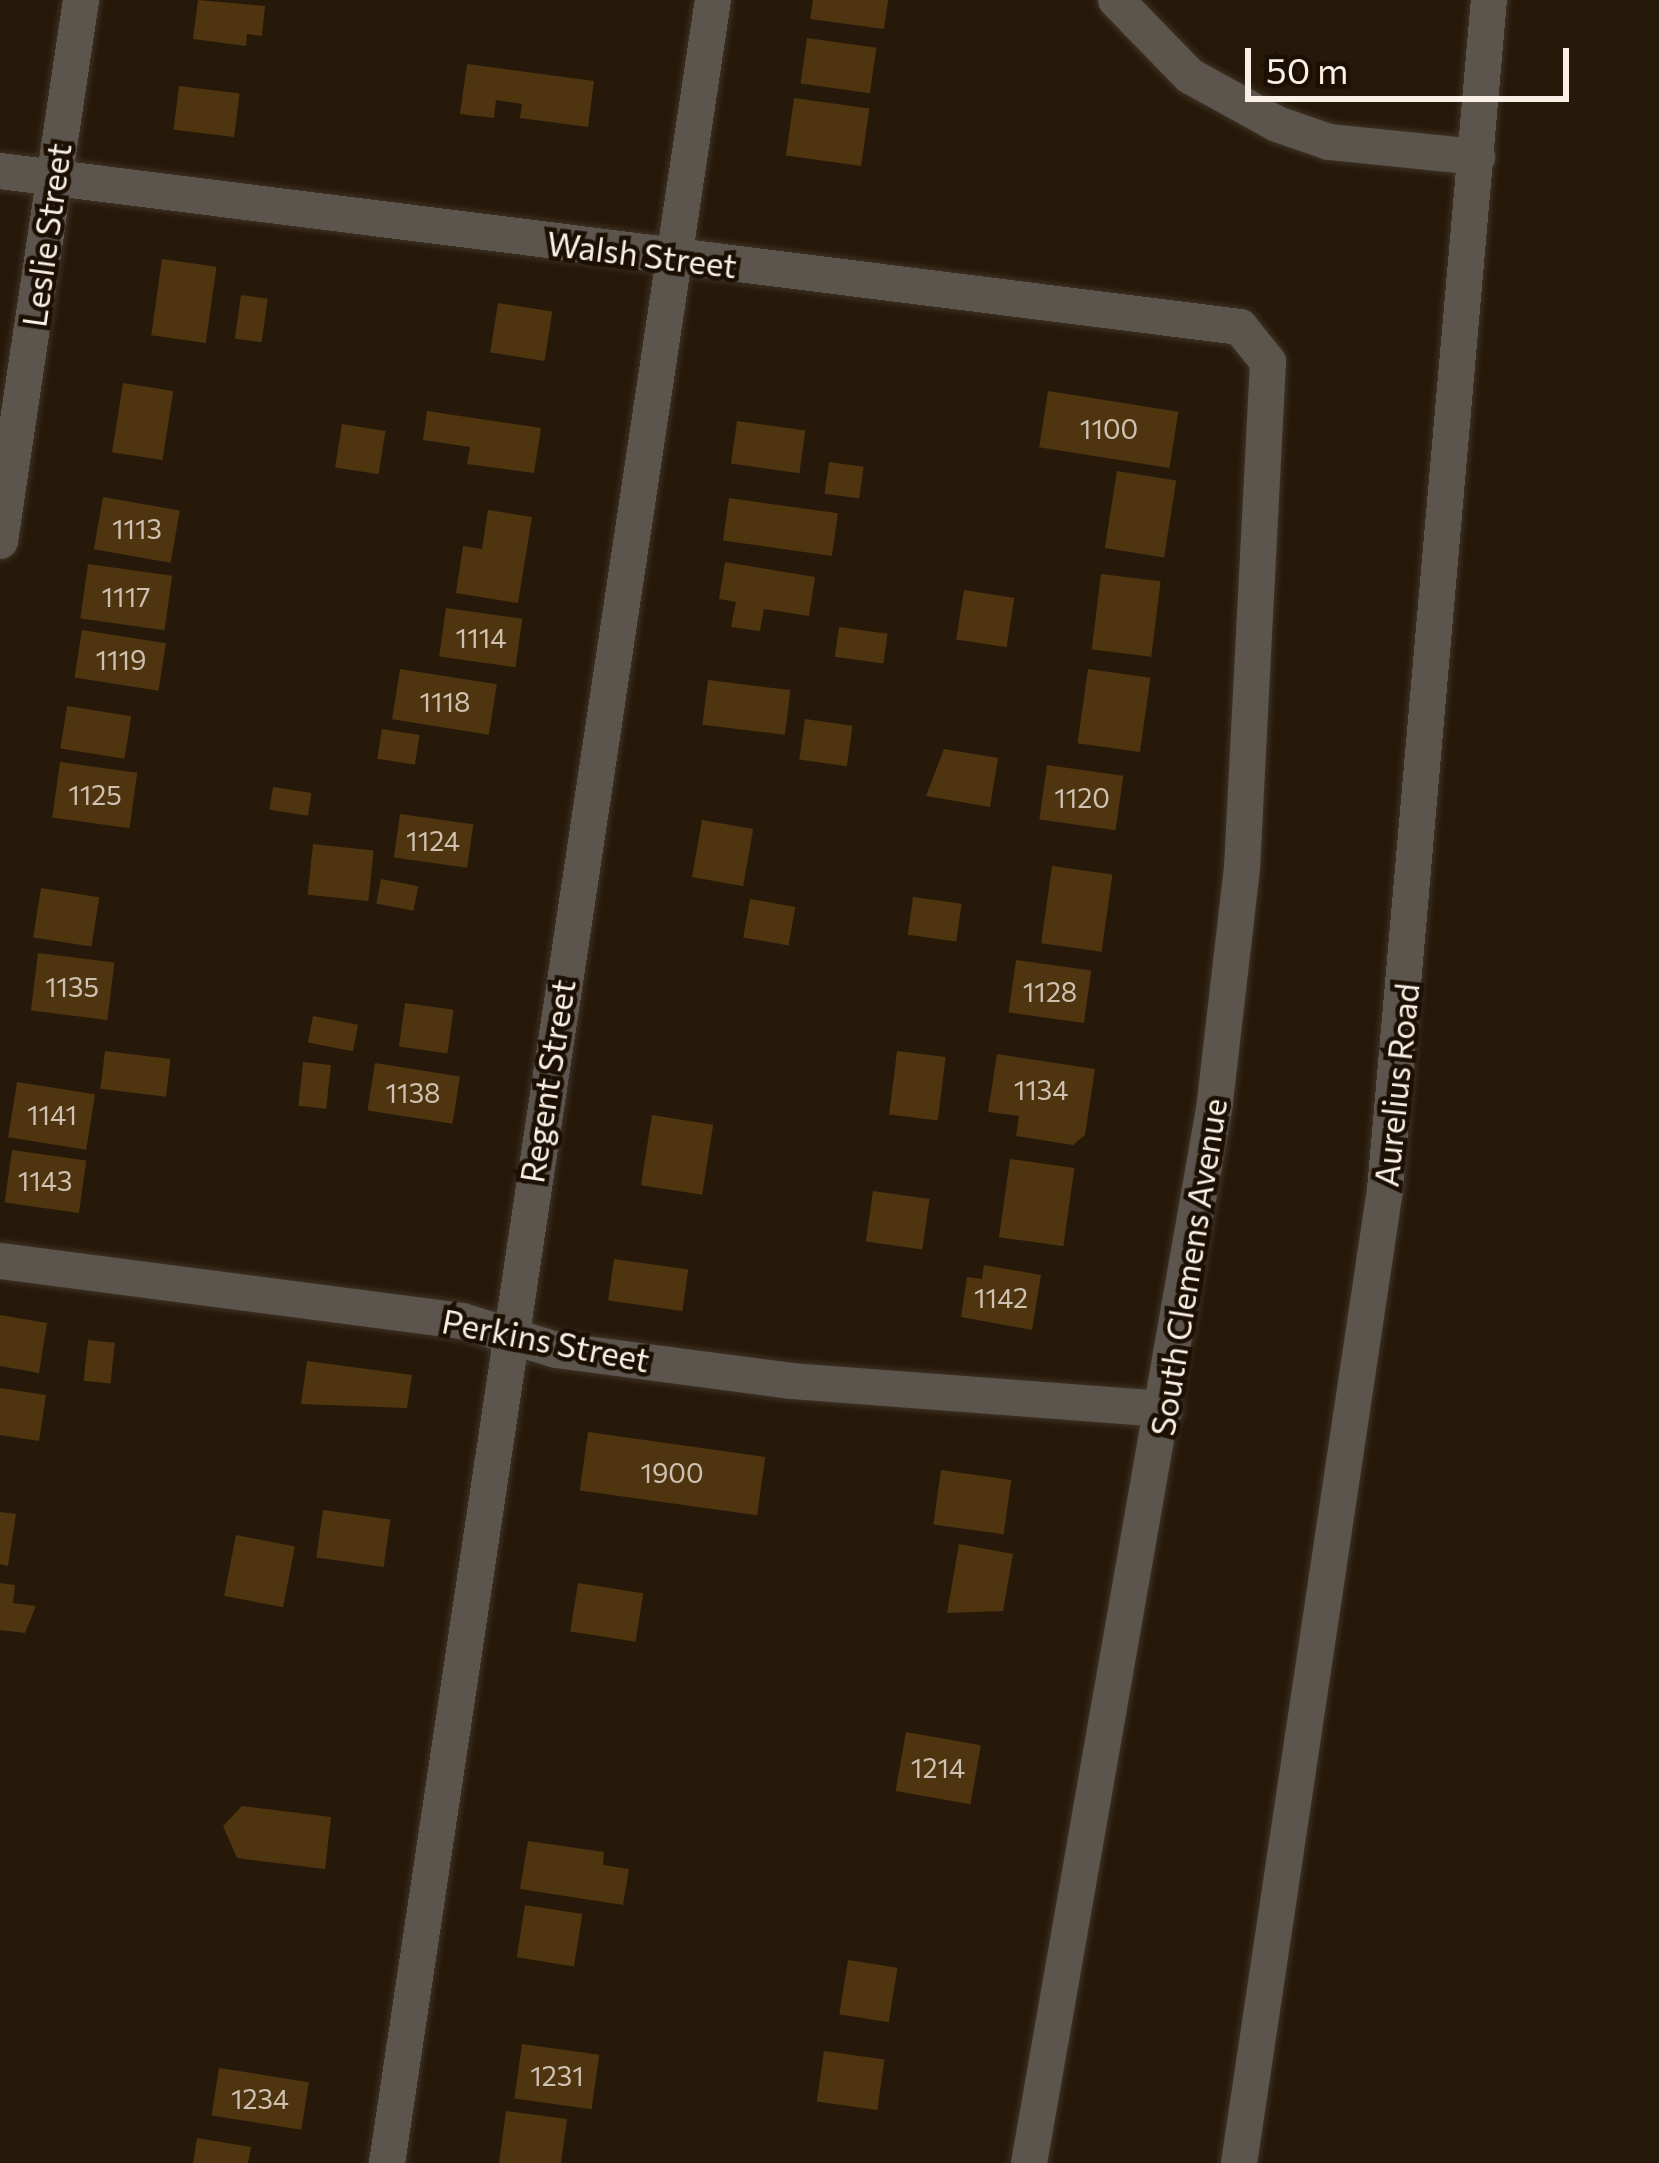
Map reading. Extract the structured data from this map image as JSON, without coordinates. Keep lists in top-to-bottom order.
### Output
{
  "streets": {
    "street": [
      "Leslie Street",
      "Walsh Street",
      "Regent Street",
      "Aurelius Road",
      "South Clemens Avenue",
      "Perkins Street"
    ]
  },
  "crossings": [
    ["Leslie Street", "Walsh Street"],
    ["Walsh Street", "Regent Street"],
    ["Walsh Street", "South Clemens Avenue"],
    ["Regent Street", "Perkins Street"],
    ["South Clemens Avenue", "Perkins Street"]
  ],
  "house_numbers": [
    "1100",
    "1113",
    "1117",
    "1114",
    "1119",
    "1118",
    "1125",
    "1120",
    "1124",
    "1135",
    "1128",
    "1134",
    "1138",
    "1141",
    "1143",
    "1142",
    "1900",
    "1214",
    "1231",
    "1234"
  ],
  "scale_bar": "50 m"
}
